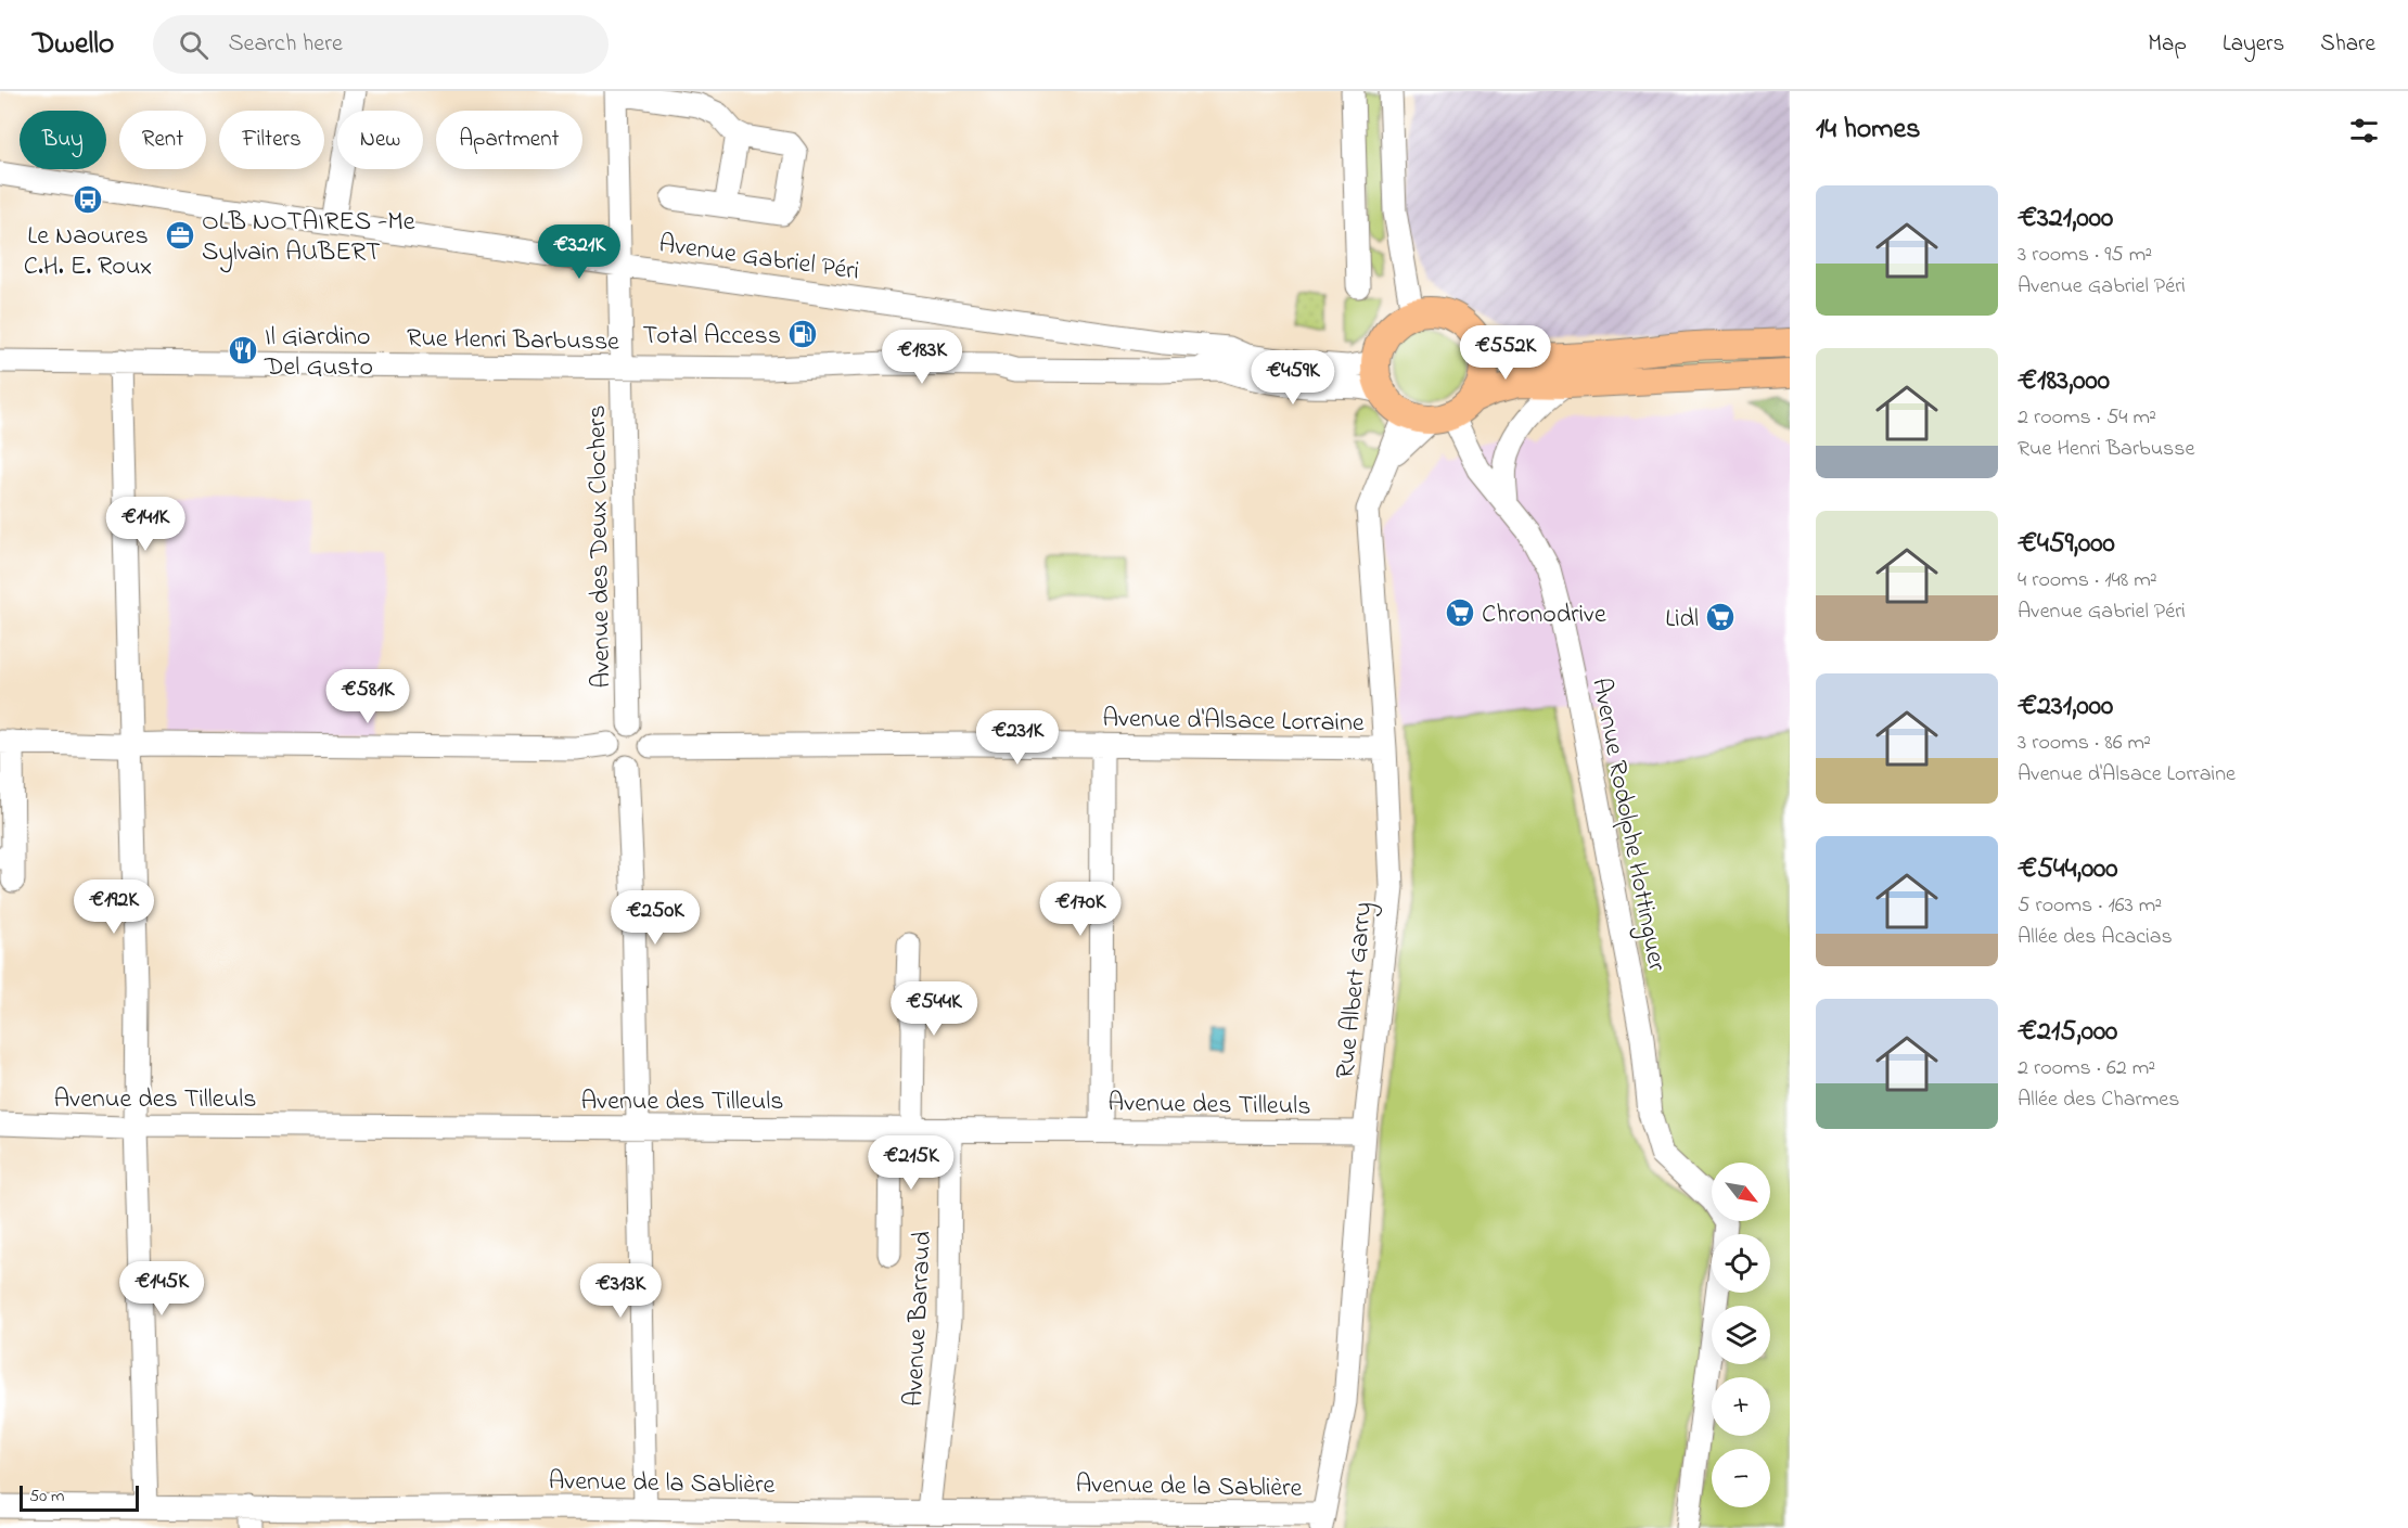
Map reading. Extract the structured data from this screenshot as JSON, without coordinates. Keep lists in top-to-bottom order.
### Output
{
  "streets": {
    "street": [
      "Avenue Gabriel Péri",
      "Rue Henri Barbusse",
      "Avenue des Deux Clochers",
      "Avenue d'Alsace Lorraine",
      "Avenue Rodolphe Hottinguer",
      "Rue Albert Garry",
      "Avenue des Tilleuls",
      "Avenue Barraud",
      "Avenue de la Sablière"
    ]
  },
  "crossings": [
    ["Avenue Gabriel Péri", "Rue Henri Barbusse"],
    ["Avenue Gabriel Péri", "Avenue des Deux Clochers"],
    ["Avenue Gabriel Péri", "Avenue Rodolphe Hottinguer"],
    ["Avenue Gabriel Péri", "Rue Albert Garry"],
    ["Rue Henri Barbusse", "Avenue des Deux Clochers"],
    ["Avenue des Deux Clochers", "Avenue d'Alsace Lorraine"],
    ["Avenue d'Alsace Lorraine", "Rue Albert Garry"],
    ["Avenue Rodolphe Hottinguer", "Rue Albert Garry"],
    ["Rue Albert Garry", "Avenue des Tilleuls"],
    ["Rue Albert Garry", "Avenue de la Sablière"],
    ["Avenue des Tilleuls", "Avenue Barraud"],
    ["Avenue Barraud", "Avenue de la Sablière"]
  ],
  "places": {
    "bus stop": ["Le Naoures C.H. E. Roux"],
    "office": ["OLB NOTAIRES -Me Sylvain AUBERT"],
    "fuel station": ["Total Access"],
    "restaurant": ["Il Giardino Del Gusto"],
    "supermarket": ["Chronodrive", "Lidl"]
  },
  "scale_bar": "50 m",
  "north": "bottom right",
  "page": {
    "header": "Dwello",
    "search": "Search here",
    "nav": ["Map", "Layers", "Share"],
    "heading": "14 homes",
    "chip": [
      "Buy",
      "Rent",
      "Filters",
      "New",
      "Apartment"
    ],
    "list": [
      {
        "name": "€321,000",
        "note": "3 rooms · 95 m² · Avenue Gabriel Péri"
      },
      {
        "name": "€183,000",
        "note": "2 rooms · 54 m² · Rue Henri Barbusse"
      },
      {
        "name": "€459,000",
        "note": "4 rooms · 148 m² · Avenue Gabriel Péri"
      },
      {
        "name": "€231,000",
        "note": "3 rooms · 86 m² · Avenue d'Alsace Lorraine"
      },
      {
        "name": "€544,000",
        "note": "5 rooms · 163 m² · Allée des Acacias"
      },
      {
        "name": "€215,000",
        "note": "2 rooms · 62 m² · Allée des Charmes"
      }
    ],
    "price": [
      "€321K",
      "€552K",
      "€183K",
      "€459K",
      "€141K",
      "€581K",
      "€231K",
      "€192K",
      "€170K",
      "€250K",
      "€544K",
      "€215K",
      "€145K",
      "€313K"
    ],
    "map_buttons": ["+", "−"],
    "scale": "50 m"
  }
}
